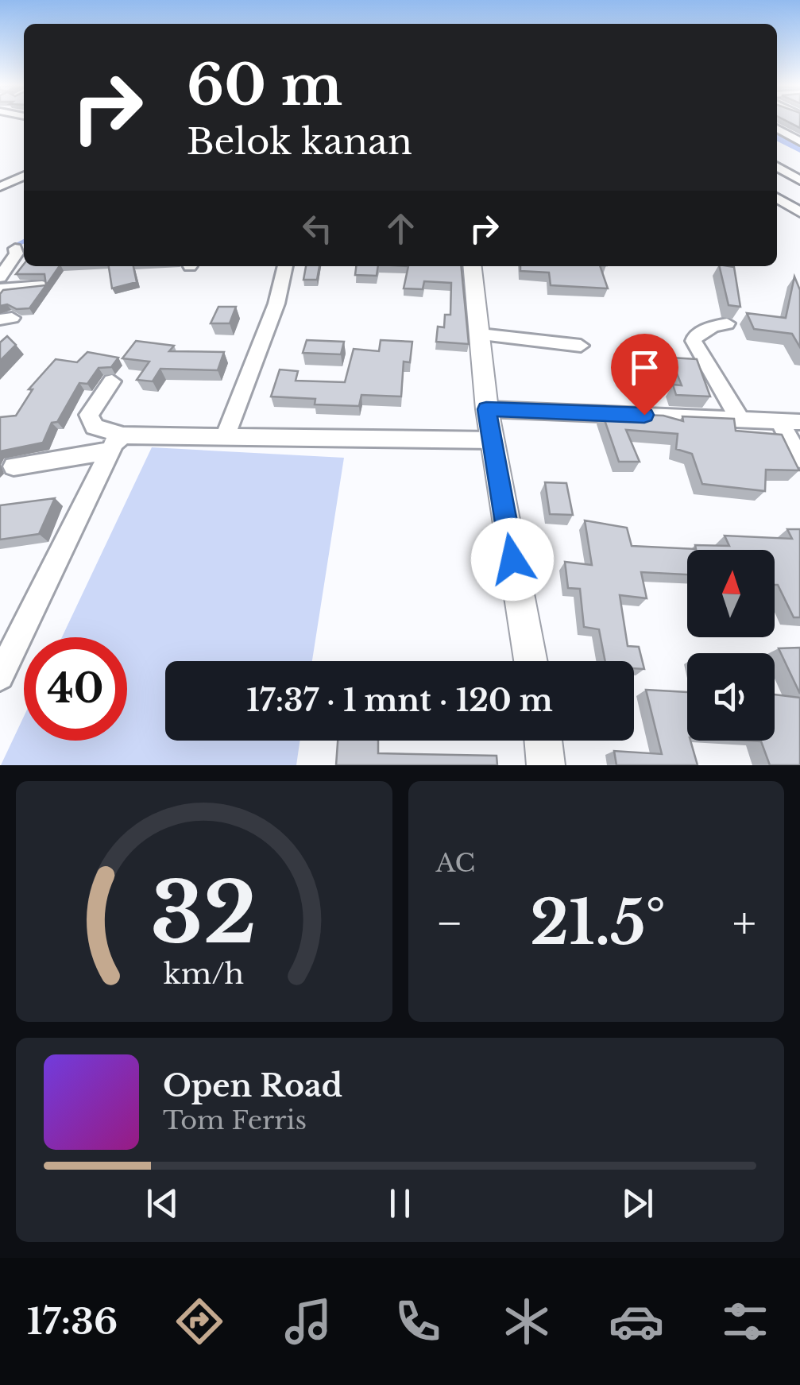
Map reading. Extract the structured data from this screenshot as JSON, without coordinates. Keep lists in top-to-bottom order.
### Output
{
  "north": "top",
  "page": {
    "turn": ["60 m", "Belok kanan"],
    "limit": "40",
    "trip": "17:37 · 1 mnt · 120 m",
    "tile": "AC",
    "heat": ["−", "21.5°", "+"],
    "song": ["Open Road", "Tom Ferris"],
    "tabs": "17:36",
    "gauge": ["32", "km/h"]
  }
}
